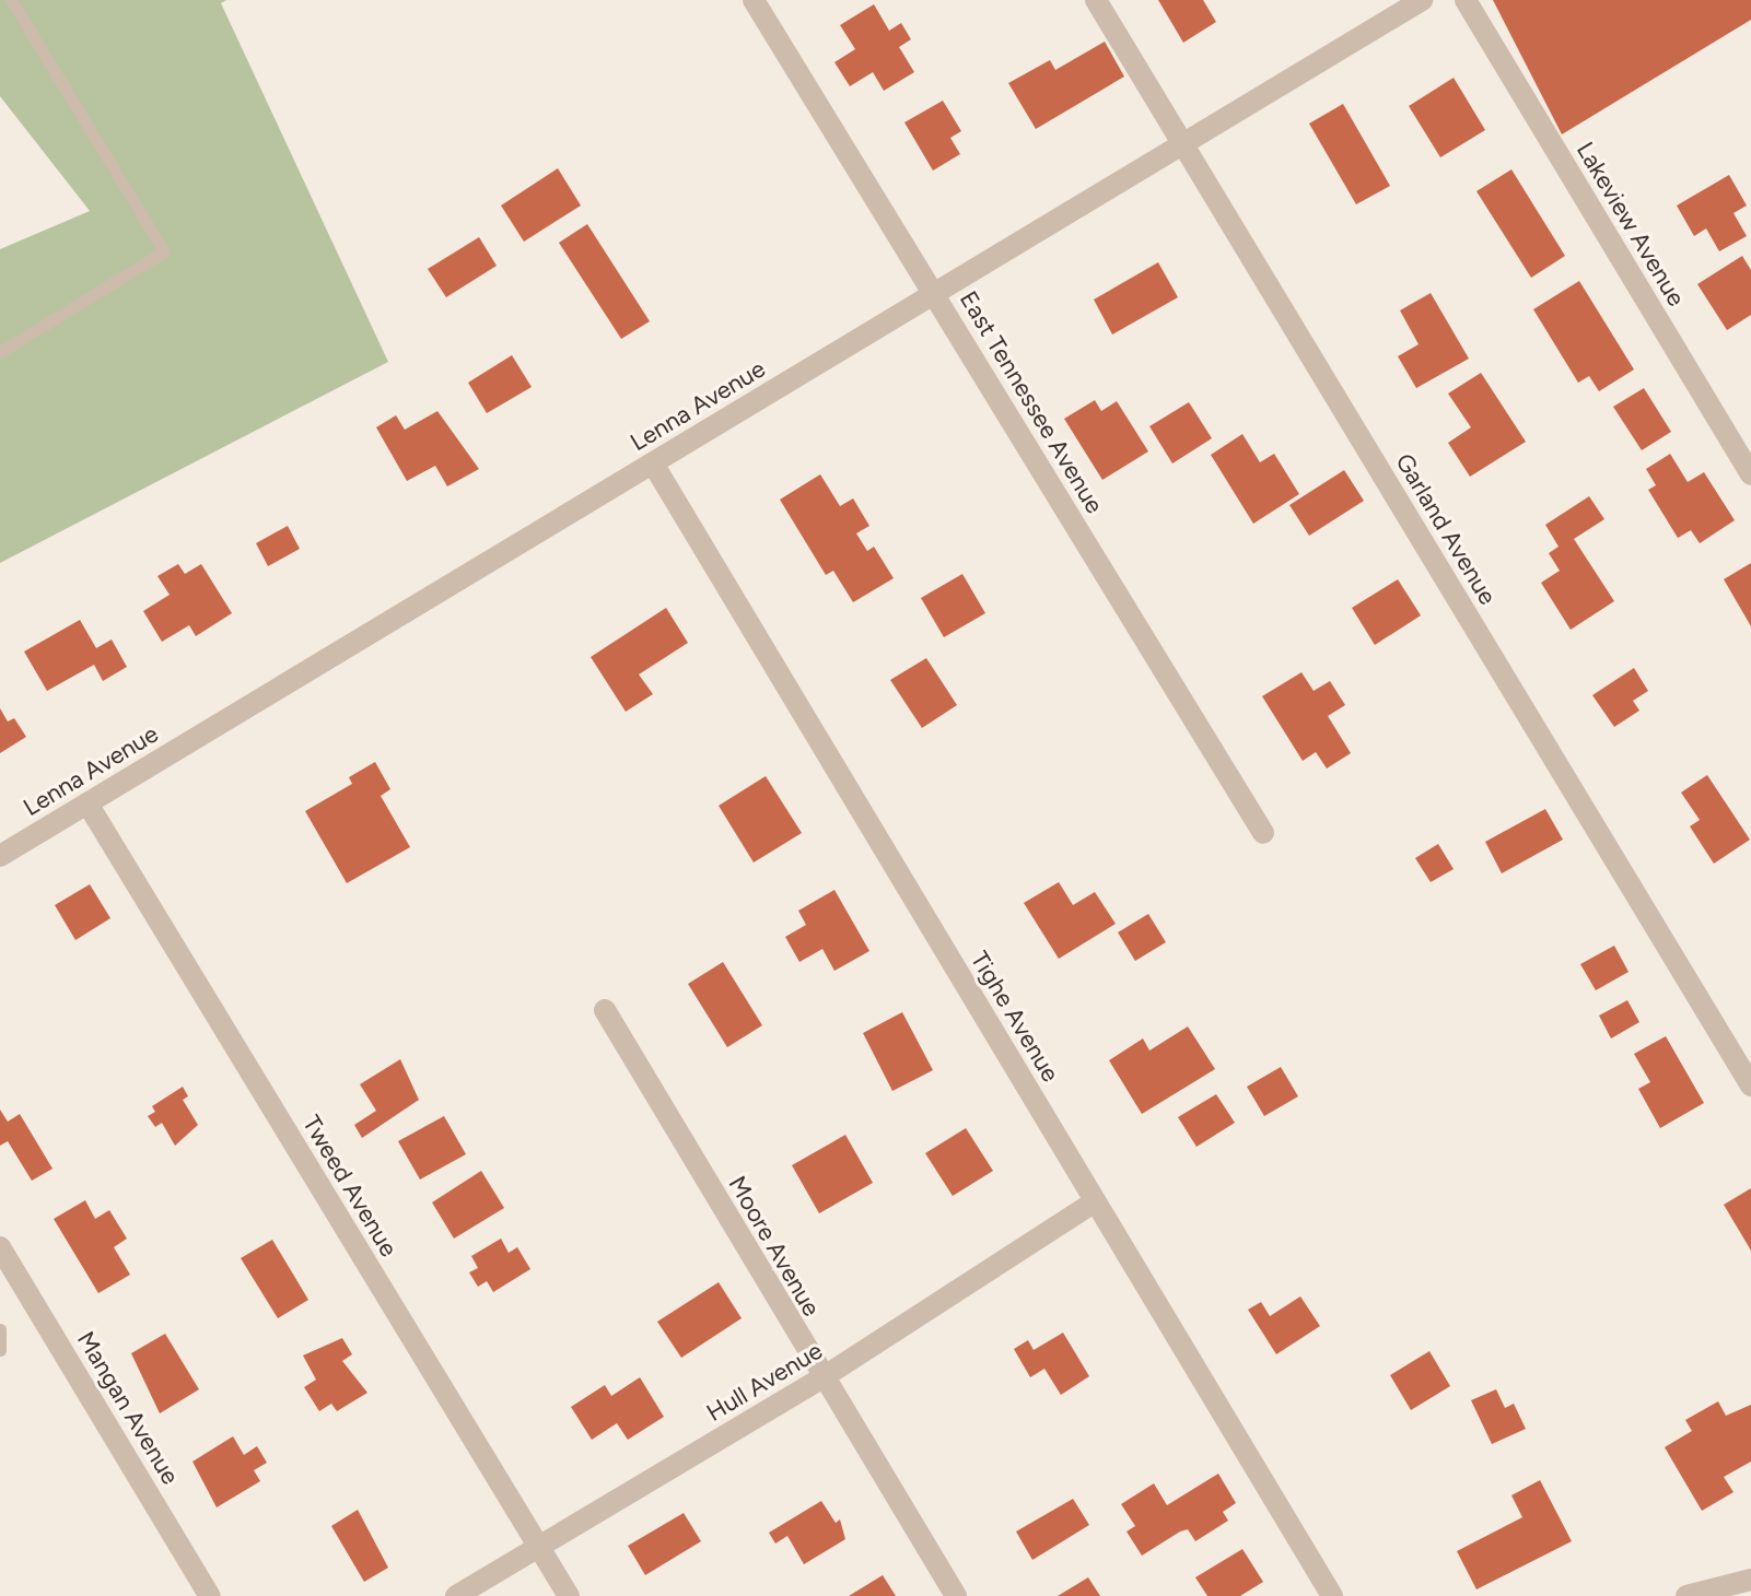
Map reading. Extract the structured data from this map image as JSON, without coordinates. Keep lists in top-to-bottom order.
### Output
{
  "streets": {
    "street": [
      "Lakeview Avenue",
      "East Tennessee Avenue",
      "Lenna Avenue",
      "Garland Avenue",
      "Tighe Avenue",
      "Tweed Avenue",
      "Moore Avenue",
      "Hull Avenue",
      "Mangan Avenue"
    ]
  },
  "crossings": [
    ["East Tennessee Avenue", "Lenna Avenue"],
    ["Lenna Avenue", "Garland Avenue"],
    ["Lenna Avenue", "Tighe Avenue"],
    ["Lenna Avenue", "Tweed Avenue"],
    ["Tighe Avenue", "Hull Avenue"],
    ["Tweed Avenue", "Hull Avenue"],
    ["Moore Avenue", "Hull Avenue"]
  ]
}
